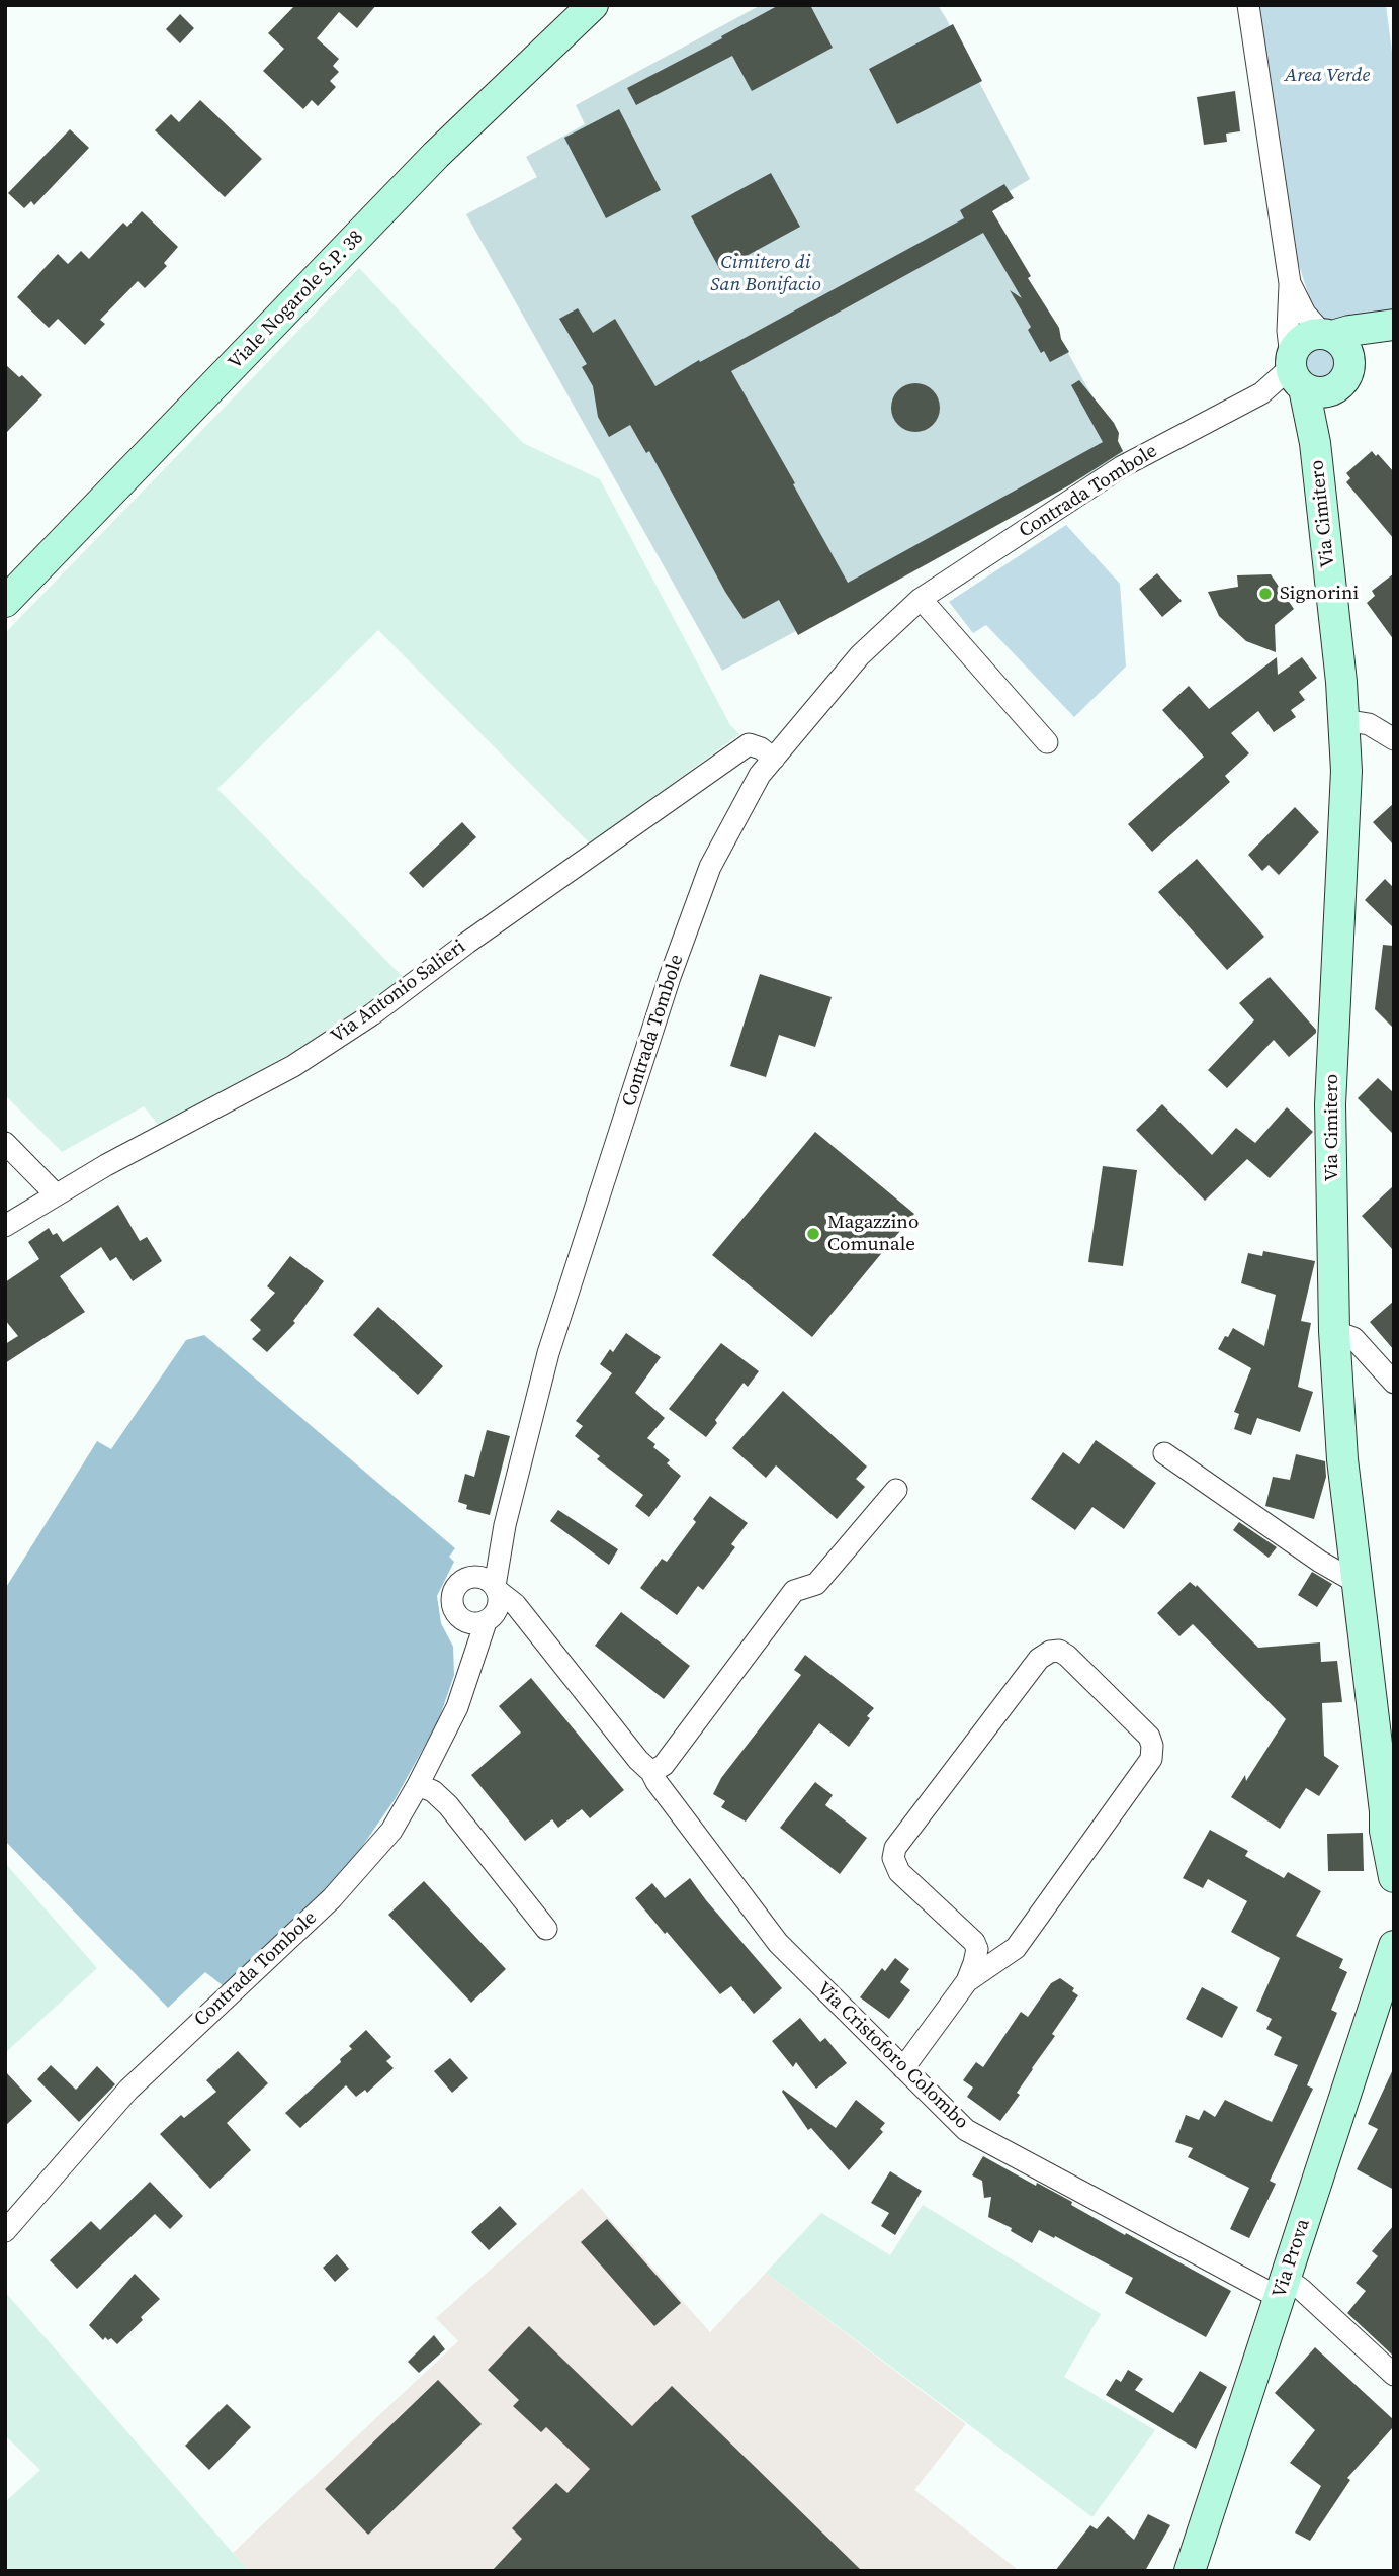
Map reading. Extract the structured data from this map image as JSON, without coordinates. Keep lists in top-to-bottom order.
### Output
{
  "streets": {
    "street": [
      "Viale Nogarole S.P. 38",
      "Contrada Tombole",
      "Via Cimitero",
      "Via Antonio Salieri",
      "Via Cristoforo Colombo",
      "Via Prova"
    ]
  },
  "crossings": [
    ["Contrada Tombole", "Via Cimitero"],
    ["Contrada Tombole", "Via Antonio Salieri"],
    ["Contrada Tombole", "Via Cristoforo Colombo"],
    ["Via Cristoforo Colombo", "Via Prova"]
  ],
  "parks": ["Area Verde", "Cimitero di San Bonifacio"],
  "places": ["Signorini", "Magazzino Comunale"]
}
